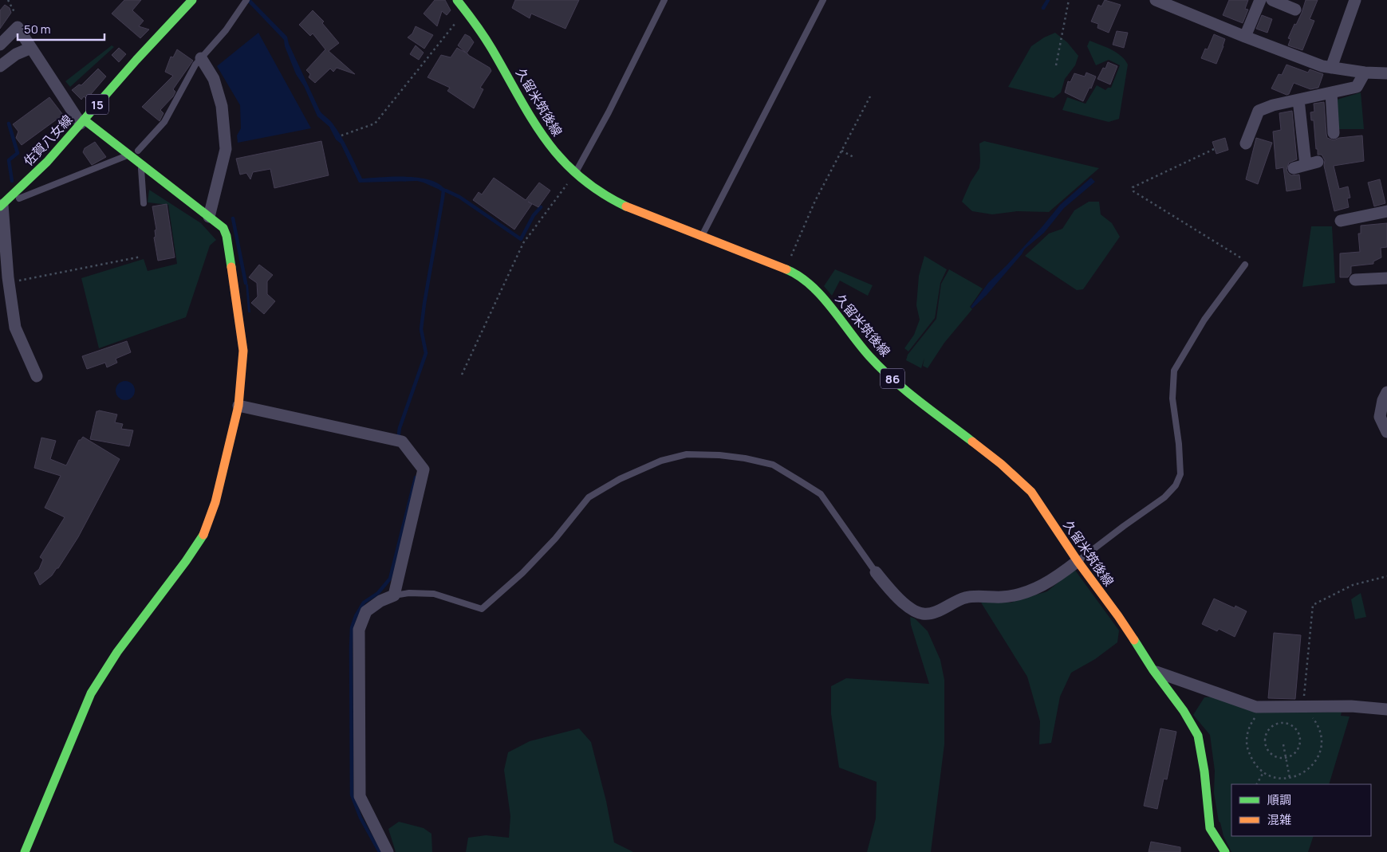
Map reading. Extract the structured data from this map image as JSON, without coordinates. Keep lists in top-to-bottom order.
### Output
{
  "streets": {
    "main road": [
      "久留米筑後線",
      "15",
      "佐賀八女線",
      "86"
    ]
  },
  "legend": ["順調", "混雑"],
  "scale_bar": "50 m"
}
